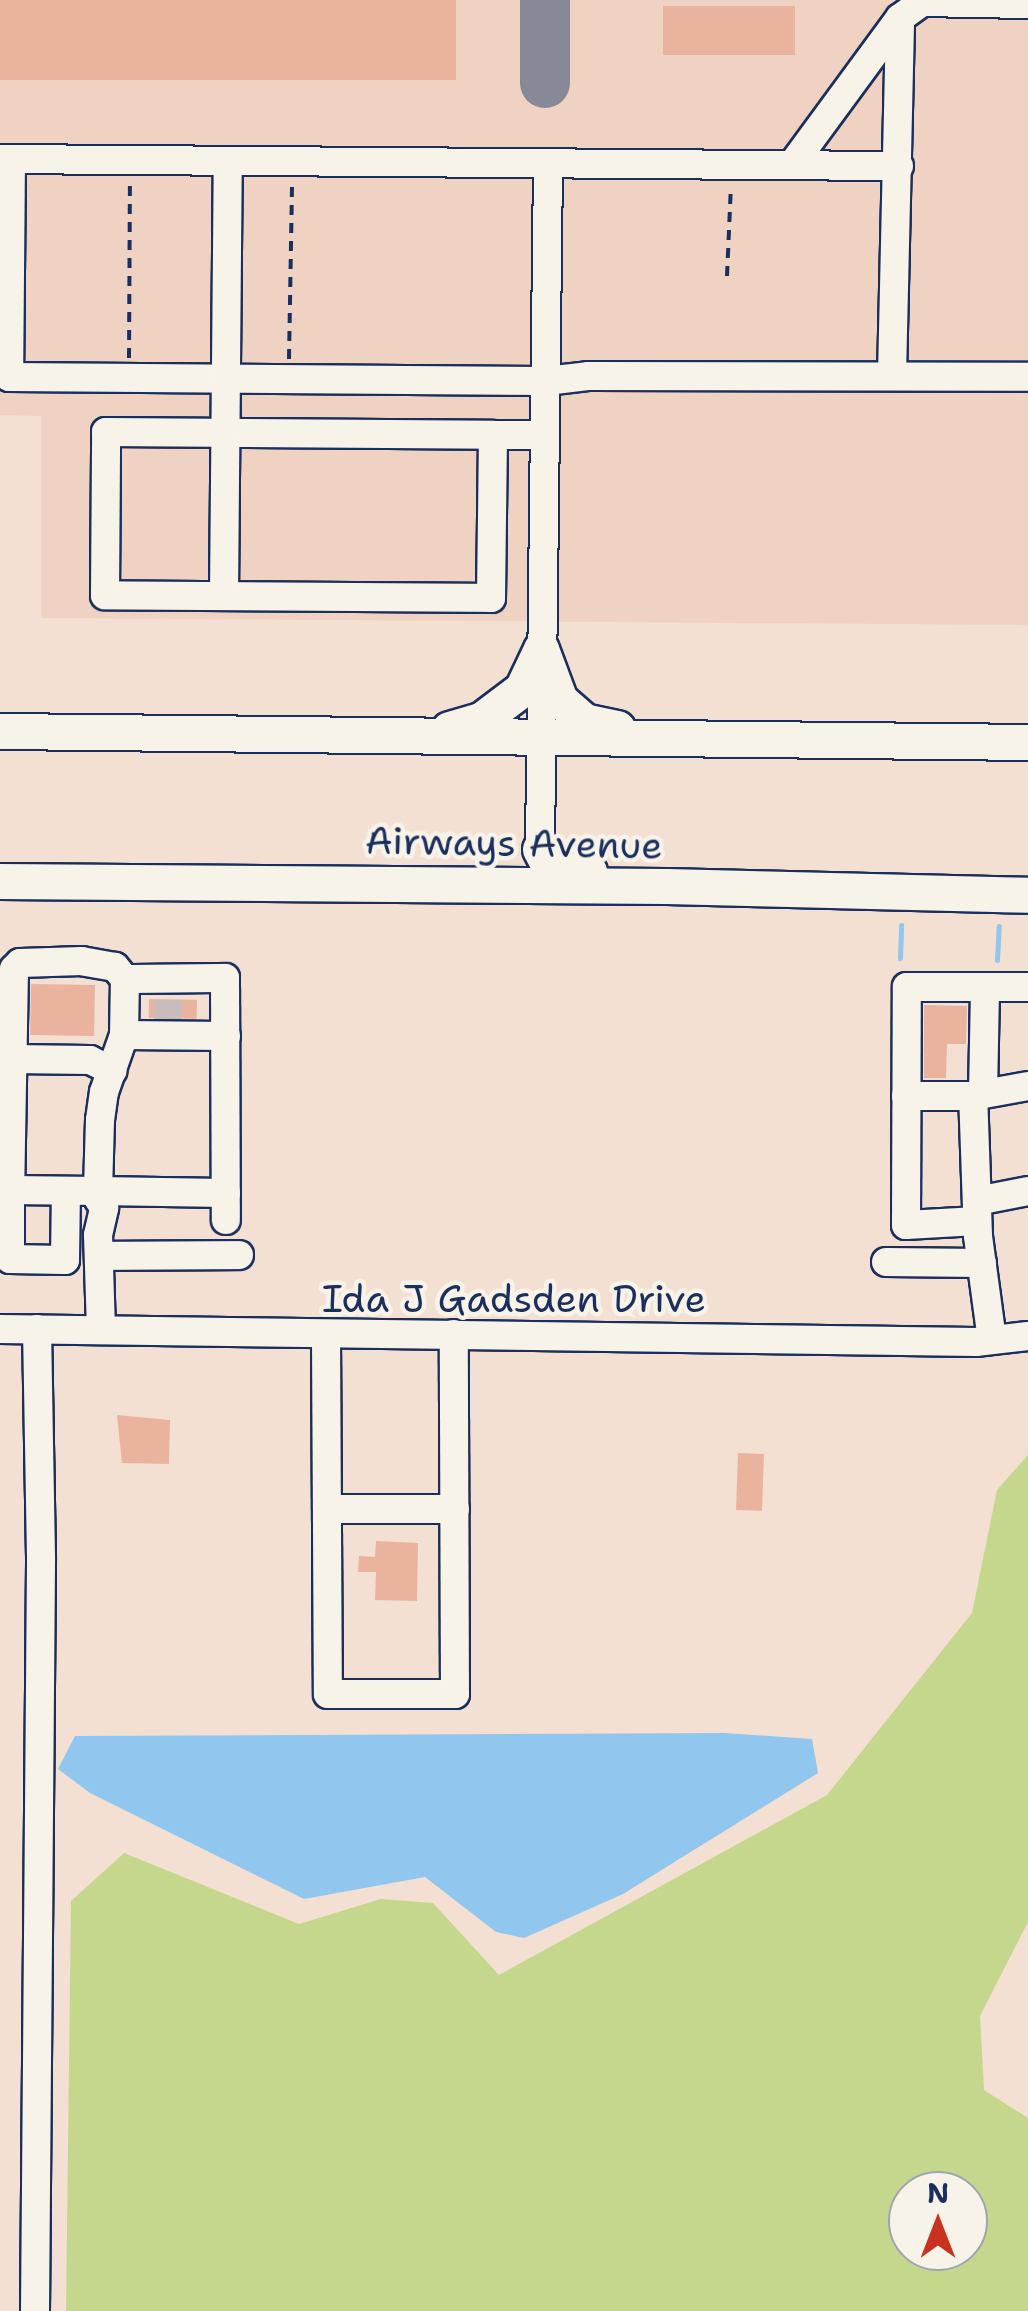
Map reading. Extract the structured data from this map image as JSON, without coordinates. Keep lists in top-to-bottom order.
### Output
{
  "streets": {
    "main road": ["Airways Avenue"],
    "street": ["Ida J Gadsden Drive"]
  },
  "north": "top"
}
